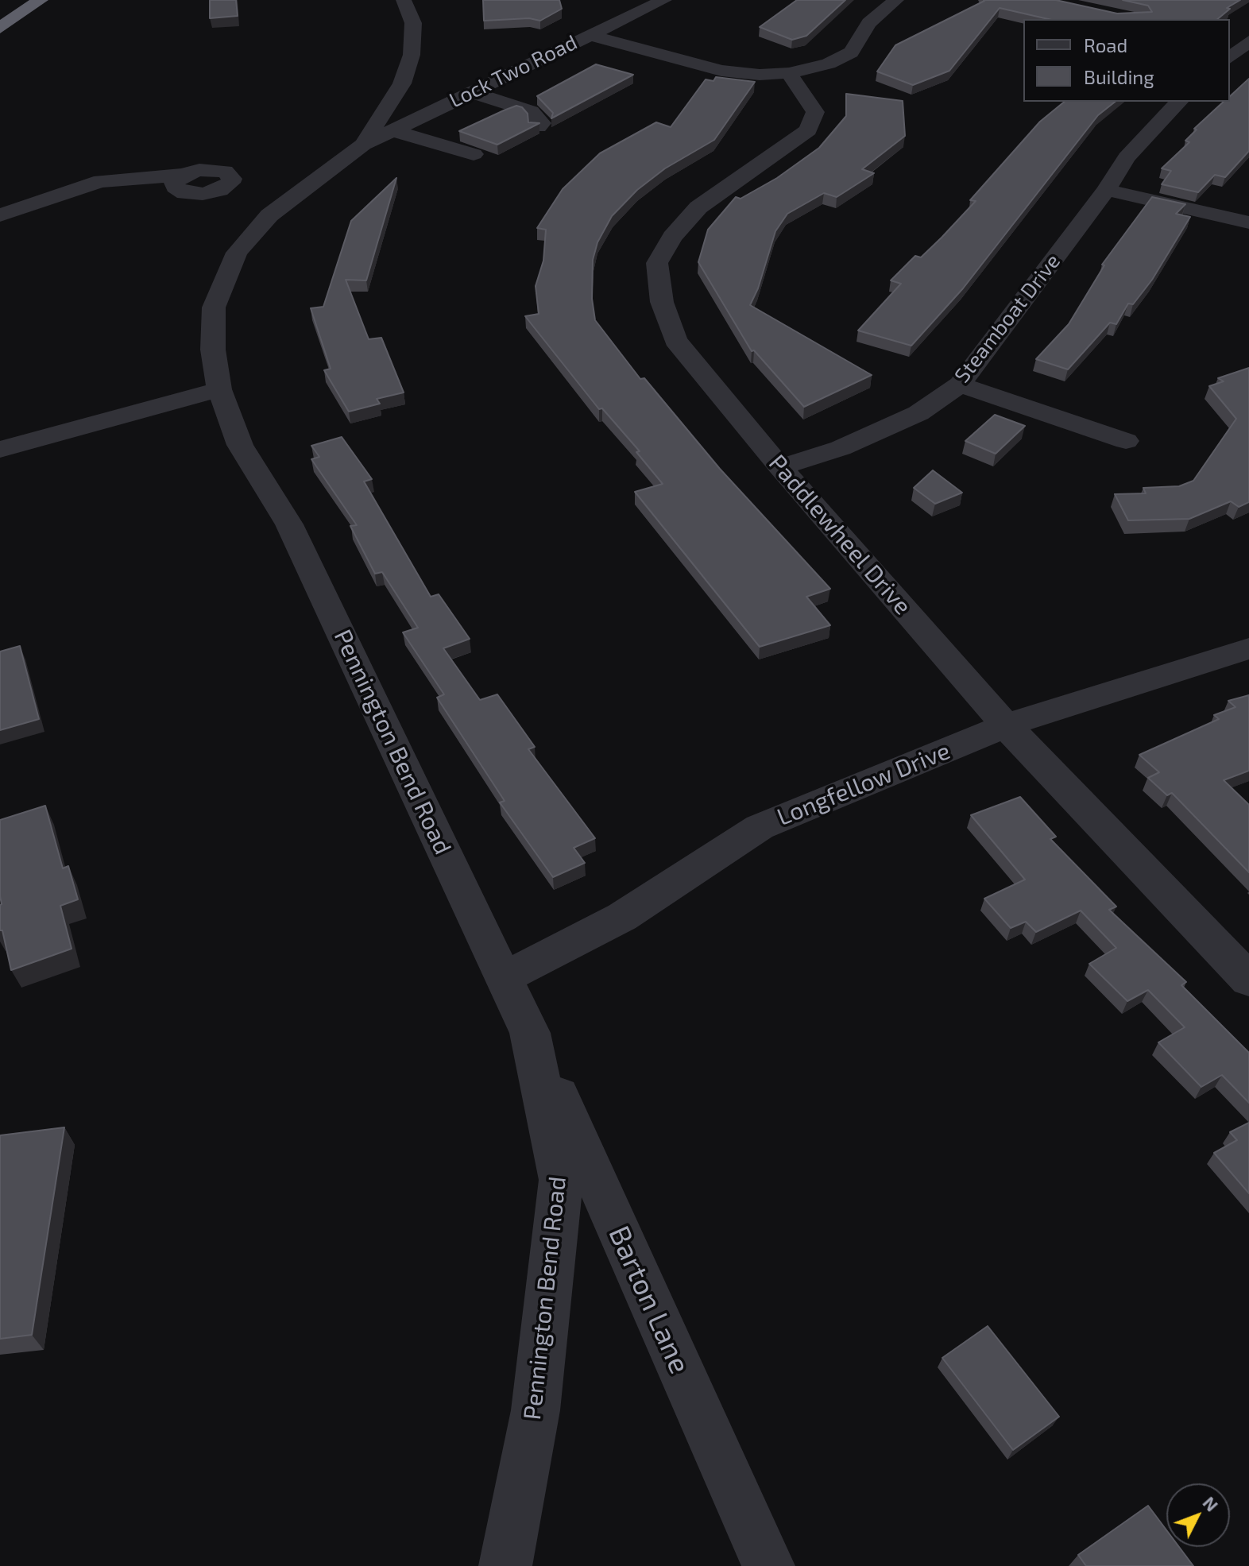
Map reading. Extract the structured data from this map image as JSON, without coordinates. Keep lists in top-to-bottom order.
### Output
{
  "streets": {
    "street": [
      "Lock Two Road",
      "Steamboat Drive",
      "Paddlewheel Drive",
      "Pennington Bend Road",
      "Longfellow Drive",
      "Barton Lane"
    ]
  },
  "crossings": [
    ["Lock Two Road", "Pennington Bend Road"],
    ["Steamboat Drive", "Paddlewheel Drive"],
    ["Paddlewheel Drive", "Longfellow Drive"],
    ["Pennington Bend Road", "Longfellow Drive"],
    ["Pennington Bend Road", "Barton Lane"]
  ],
  "legend": ["Road", "Building"],
  "north": "top right"
}
